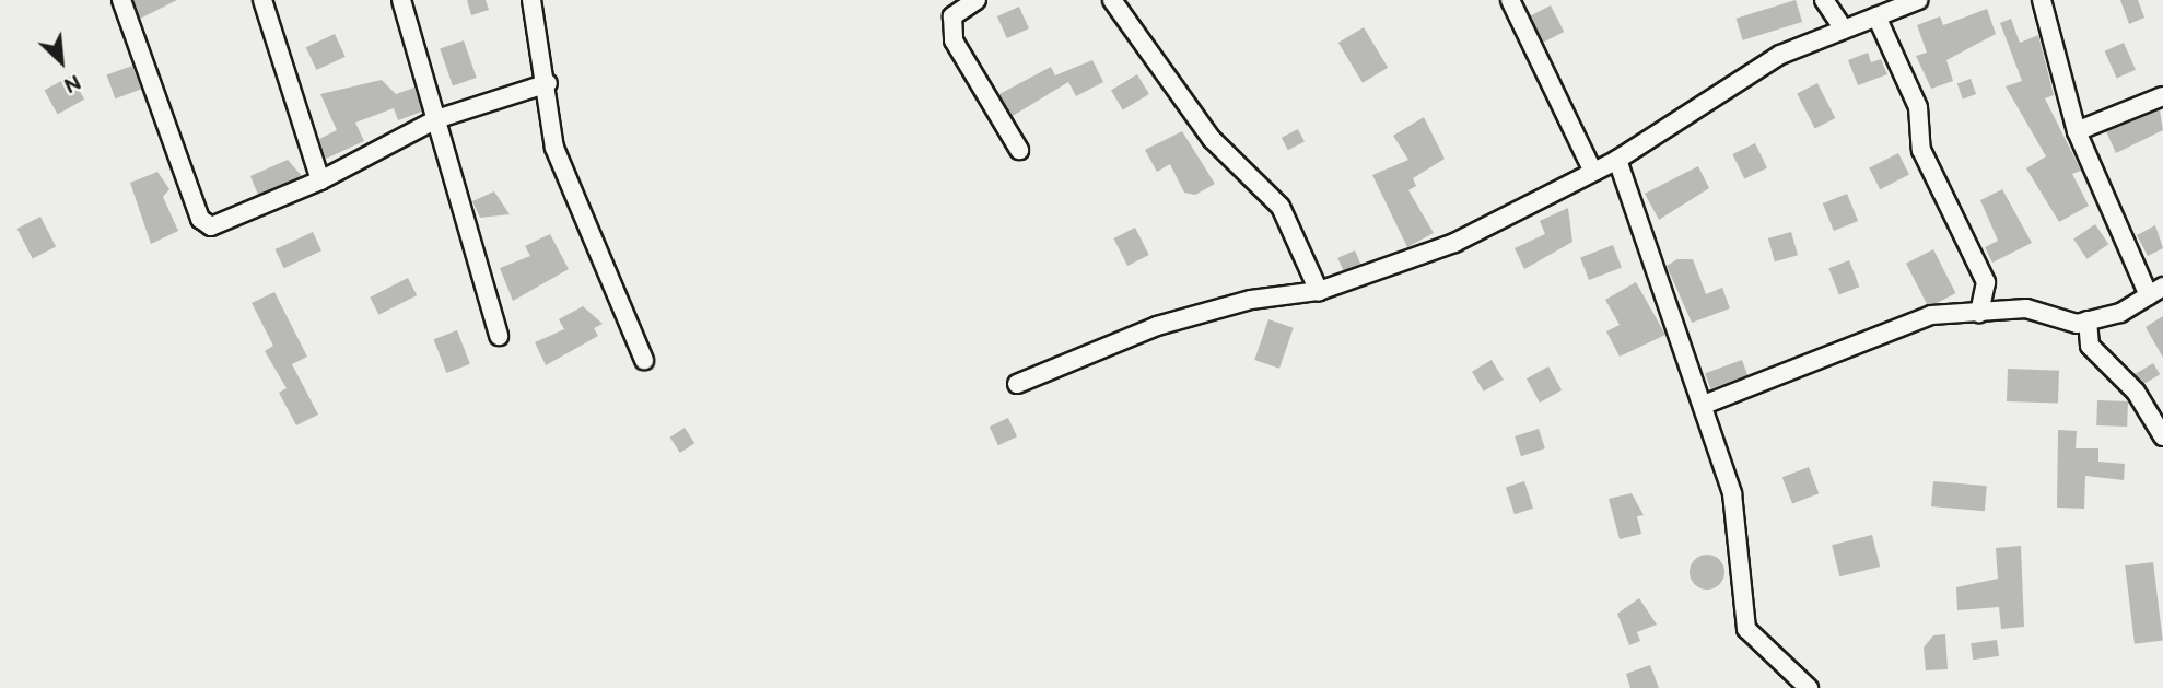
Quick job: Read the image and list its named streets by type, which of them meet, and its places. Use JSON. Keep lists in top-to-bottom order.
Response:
{
  "north": "bottom right"
}
